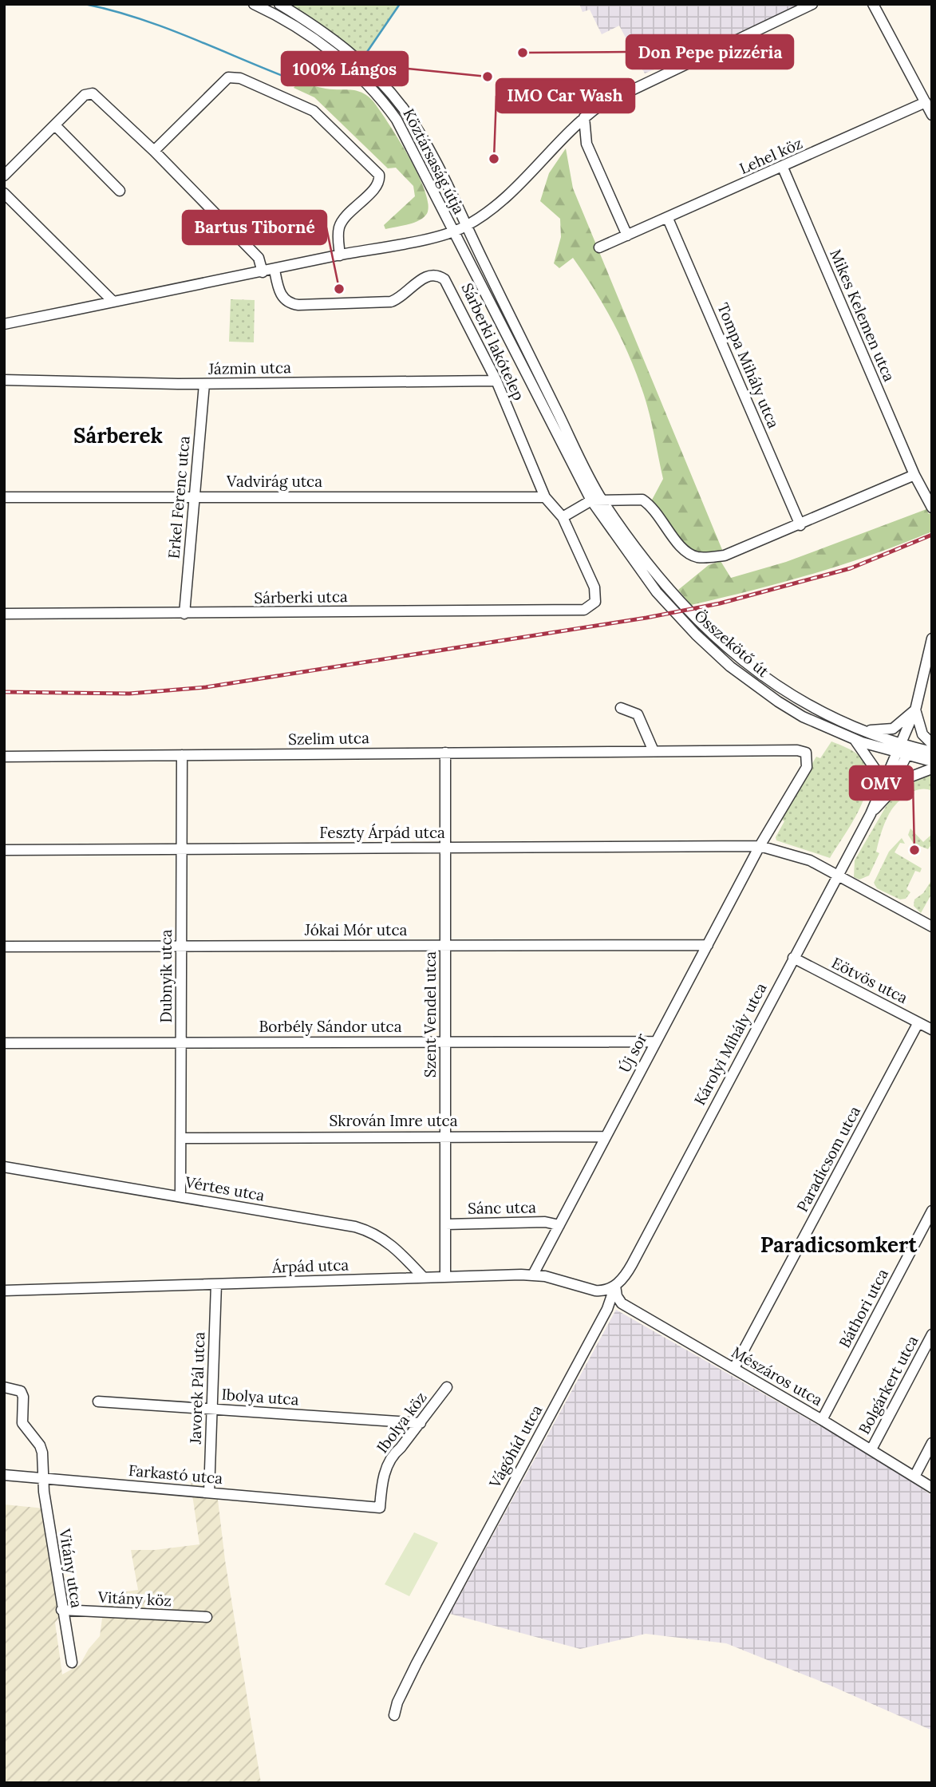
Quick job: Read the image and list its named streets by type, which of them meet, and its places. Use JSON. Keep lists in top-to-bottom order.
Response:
{
  "streets": {
    "street": [
      "Lehel köz",
      "Köztársaság útja",
      "Mikes Kelemen utca",
      "Sárberki lakótelep",
      "Tompa Mihály utca",
      "Jázmin utca",
      "Vadvirág utca",
      "Erkel Ferenc utca",
      "Sárberki utca",
      "Összekötő út",
      "Szelim utca",
      "Feszty Árpád utca",
      "Jókai Mór utca",
      "Dubnyik utca",
      "Eötvös utca",
      "Szent Vendel utca",
      "Borbély Sándor utca",
      "Károlyi Mihály utca",
      "Új sor",
      "Skrován Imre utca",
      "Paradicsom utca",
      "Vértes utca",
      "Sánc utca",
      "Árpád utca",
      "Báthori utca",
      "Mészáros utca",
      "Bolgárkert utca",
      "Javorek Pál utca",
      "Ibolya utca",
      "Ibolya köz",
      "Vágóhíd utca",
      "Farkastó utca",
      "Vitány utca",
      "Vitány köz"
    ]
  },
  "crossings": [
    ["Lehel köz", "Mikes Kelemen utca"],
    ["Lehel köz", "Tompa Mihály utca"],
    ["Köztársaság útja", "Összekötő út"],
    ["Sárberki lakótelep", "Jázmin utca"],
    ["Sárberki lakótelep", "Vadvirág utca"],
    ["Sárberki lakótelep", "Sárberki utca"],
    ["Jázmin utca", "Erkel Ferenc utca"],
    ["Vadvirág utca", "Erkel Ferenc utca"],
    ["Erkel Ferenc utca", "Sárberki utca"],
    ["Összekötő út", "Károlyi Mihály utca"],
    ["Szelim utca", "Dubnyik utca"],
    ["Szelim utca", "Szent Vendel utca"],
    ["Szelim utca", "Új sor"],
    ["Feszty Árpád utca", "Dubnyik utca"],
    ["Feszty Árpád utca", "Szent Vendel utca"],
    ["Feszty Árpád utca", "Károlyi Mihály utca"],
    ["Feszty Árpád utca", "Új sor"],
    ["Jókai Mór utca", "Dubnyik utca"],
    ["Jókai Mór utca", "Szent Vendel utca"],
    ["Jókai Mór utca", "Új sor"],
    ["Dubnyik utca", "Borbély Sándor utca"],
    ["Dubnyik utca", "Skrován Imre utca"],
    ["Dubnyik utca", "Vértes utca"],
    ["Eötvös utca", "Károlyi Mihály utca"],
    ["Eötvös utca", "Paradicsom utca"],
    ["Szent Vendel utca", "Borbély Sándor utca"],
    ["Szent Vendel utca", "Skrován Imre utca"],
    ["Szent Vendel utca", "Sánc utca"],
    ["Szent Vendel utca", "Árpád utca"],
    ["Borbély Sándor utca", "Új sor"],
    ["Károlyi Mihály utca", "Árpád utca"],
    ["Károlyi Mihály utca", "Mészáros utca"],
    ["Károlyi Mihály utca", "Vágóhíd utca"],
    ["Új sor", "Skrován Imre utca"],
    ["Új sor", "Sánc utca"],
    ["Új sor", "Árpád utca"],
    ["Paradicsom utca", "Mészáros utca"],
    ["Vértes utca", "Árpád utca"],
    ["Árpád utca", "Mészáros utca"],
    ["Árpád utca", "Javorek Pál utca"],
    ["Árpád utca", "Vágóhíd utca"],
    ["Báthori utca", "Mészáros utca"],
    ["Mészáros utca", "Bolgárkert utca"],
    ["Mészáros utca", "Vágóhíd utca"],
    ["Javorek Pál utca", "Ibolya utca"],
    ["Javorek Pál utca", "Farkastó utca"],
    ["Ibolya utca", "Ibolya köz"],
    ["Ibolya köz", "Farkastó utca"],
    ["Farkastó utca", "Vitány utca"],
    ["Vitány utca", "Vitány köz"]
  ],
  "districts": ["Sárberek", "Paradicsomkert"],
  "places": [
    "Don Pepe pizzéria",
    "100% Lángos",
    "IMO Car Wash",
    "Bartus Tiborné",
    "OMV"
  ]
}
